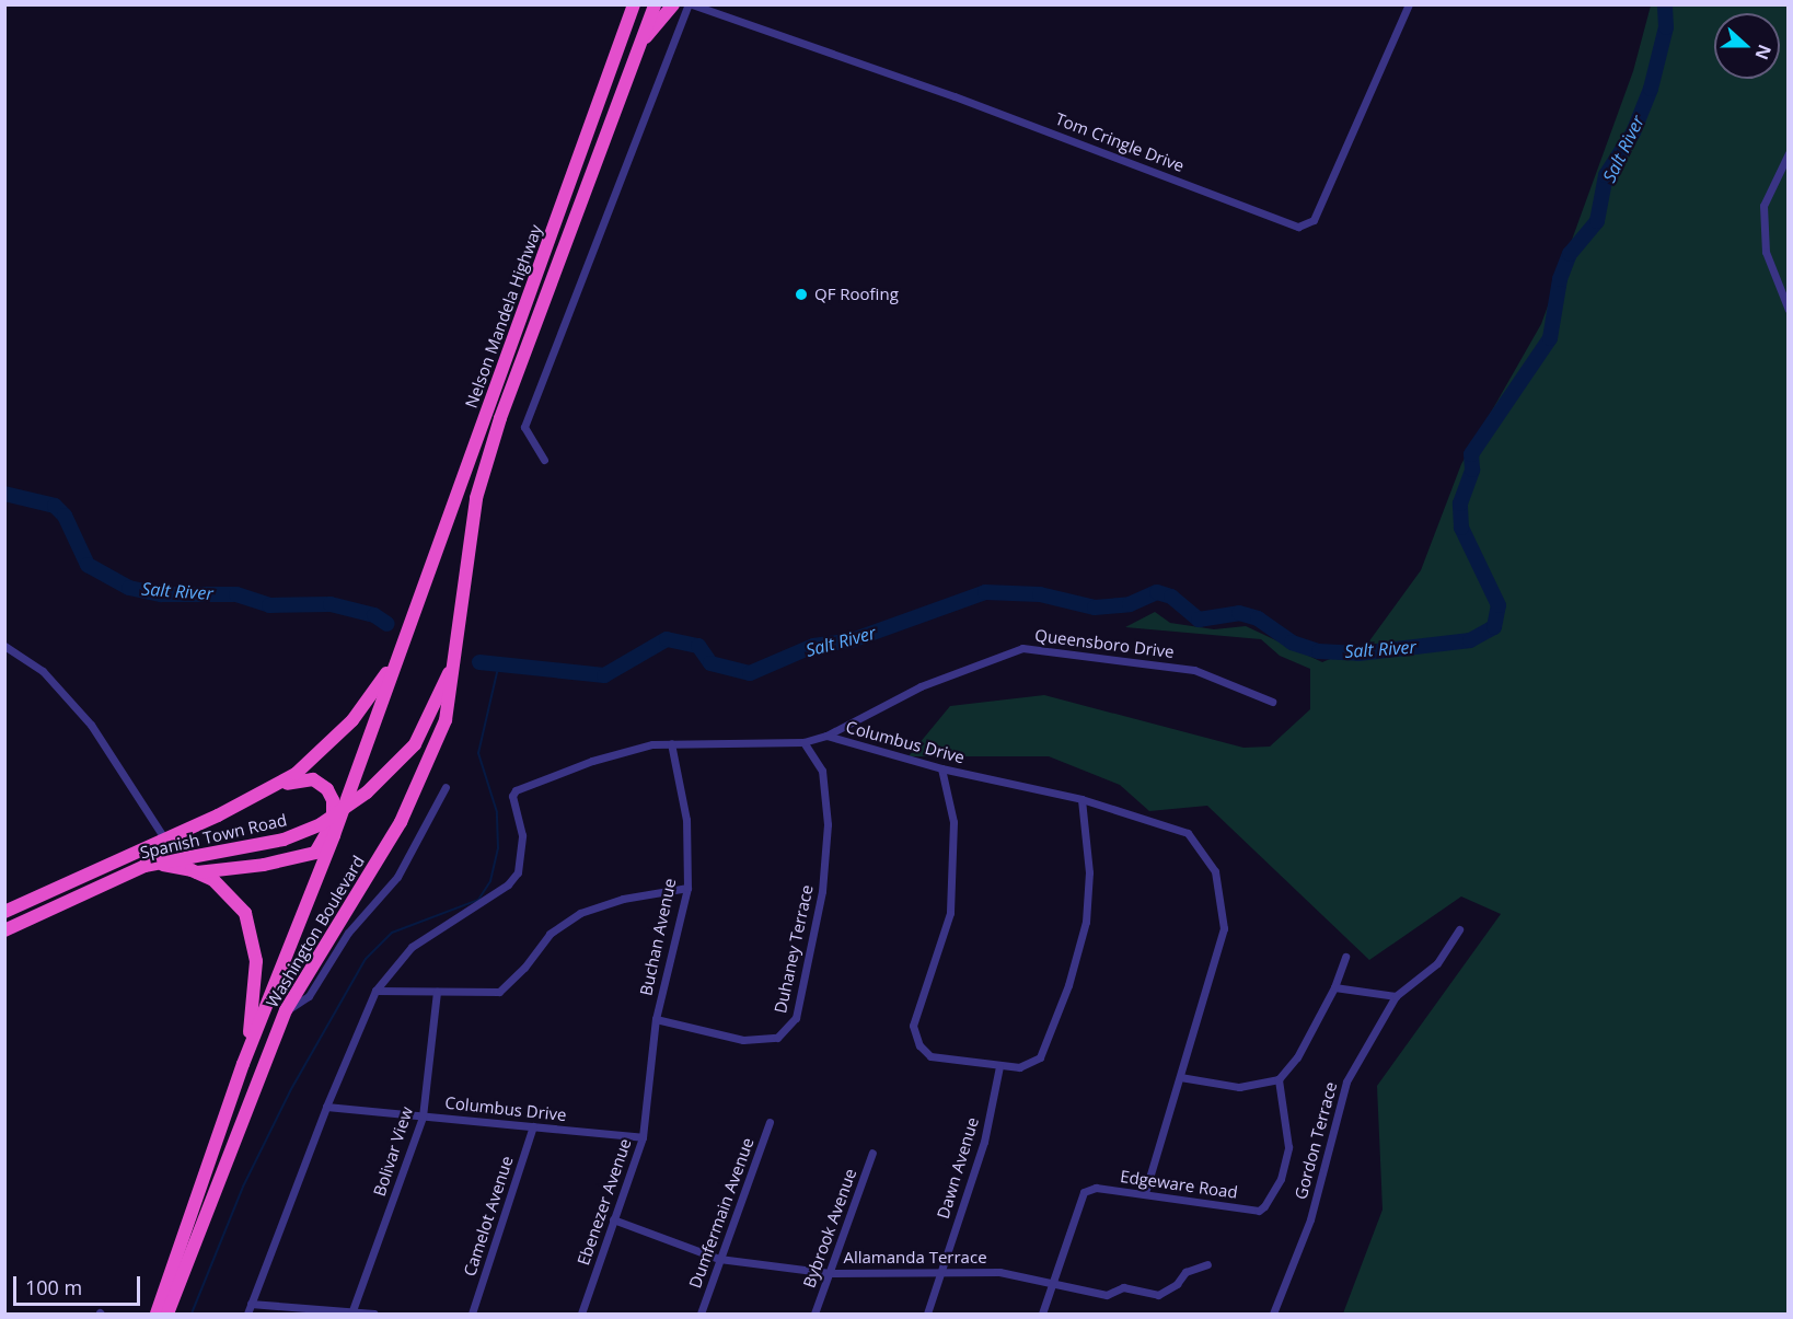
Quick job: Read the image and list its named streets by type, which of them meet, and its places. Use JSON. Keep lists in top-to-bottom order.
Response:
{
  "streets": {
    "highway": ["Nelson Mandela Highway", "Spanish Town Road", "Washington Boulevard"],
    "street": [
      "Tom Cringle Drive",
      "Queensboro Drive",
      "Columbus Drive",
      "Buchan Avenue",
      "Duhaney Terrace",
      "Gordon Terrace",
      "Bolivar View",
      "Dawn Avenue",
      "Edgeware Road",
      "Ebenezer Avenue",
      "Dumfermain Avenue",
      "Camelot Avenue",
      "Bybrook Avenue",
      "Allamanda Terrace"
    ]
  },
  "crossings": [
    ["Nelson Mandela Highway", "Spanish Town Road"],
    ["Nelson Mandela Highway", "Washington Boulevard"],
    ["Queensboro Drive", "Columbus Drive"],
    ["Columbus Drive", "Buchan Avenue"],
    ["Columbus Drive", "Duhaney Terrace"],
    ["Columbus Drive", "Bolivar View"],
    ["Columbus Drive", "Edgeware Road"],
    ["Columbus Drive", "Ebenezer Avenue"],
    ["Columbus Drive", "Camelot Avenue"],
    ["Spanish Town Road", "Washington Boulevard"],
    ["Buchan Avenue", "Duhaney Terrace"],
    ["Buchan Avenue", "Ebenezer Avenue"],
    ["Duhaney Terrace", "Ebenezer Avenue"],
    ["Dawn Avenue", "Allamanda Terrace"],
    ["Edgeware Road", "Allamanda Terrace"],
    ["Ebenezer Avenue", "Allamanda Terrace"],
    ["Dumfermain Avenue", "Allamanda Terrace"],
    ["Bybrook Avenue", "Allamanda Terrace"]
  ],
  "water": ["Salt River"],
  "places": ["QF Roofing"],
  "scale_bar": "100 m",
  "north": "right"
}
